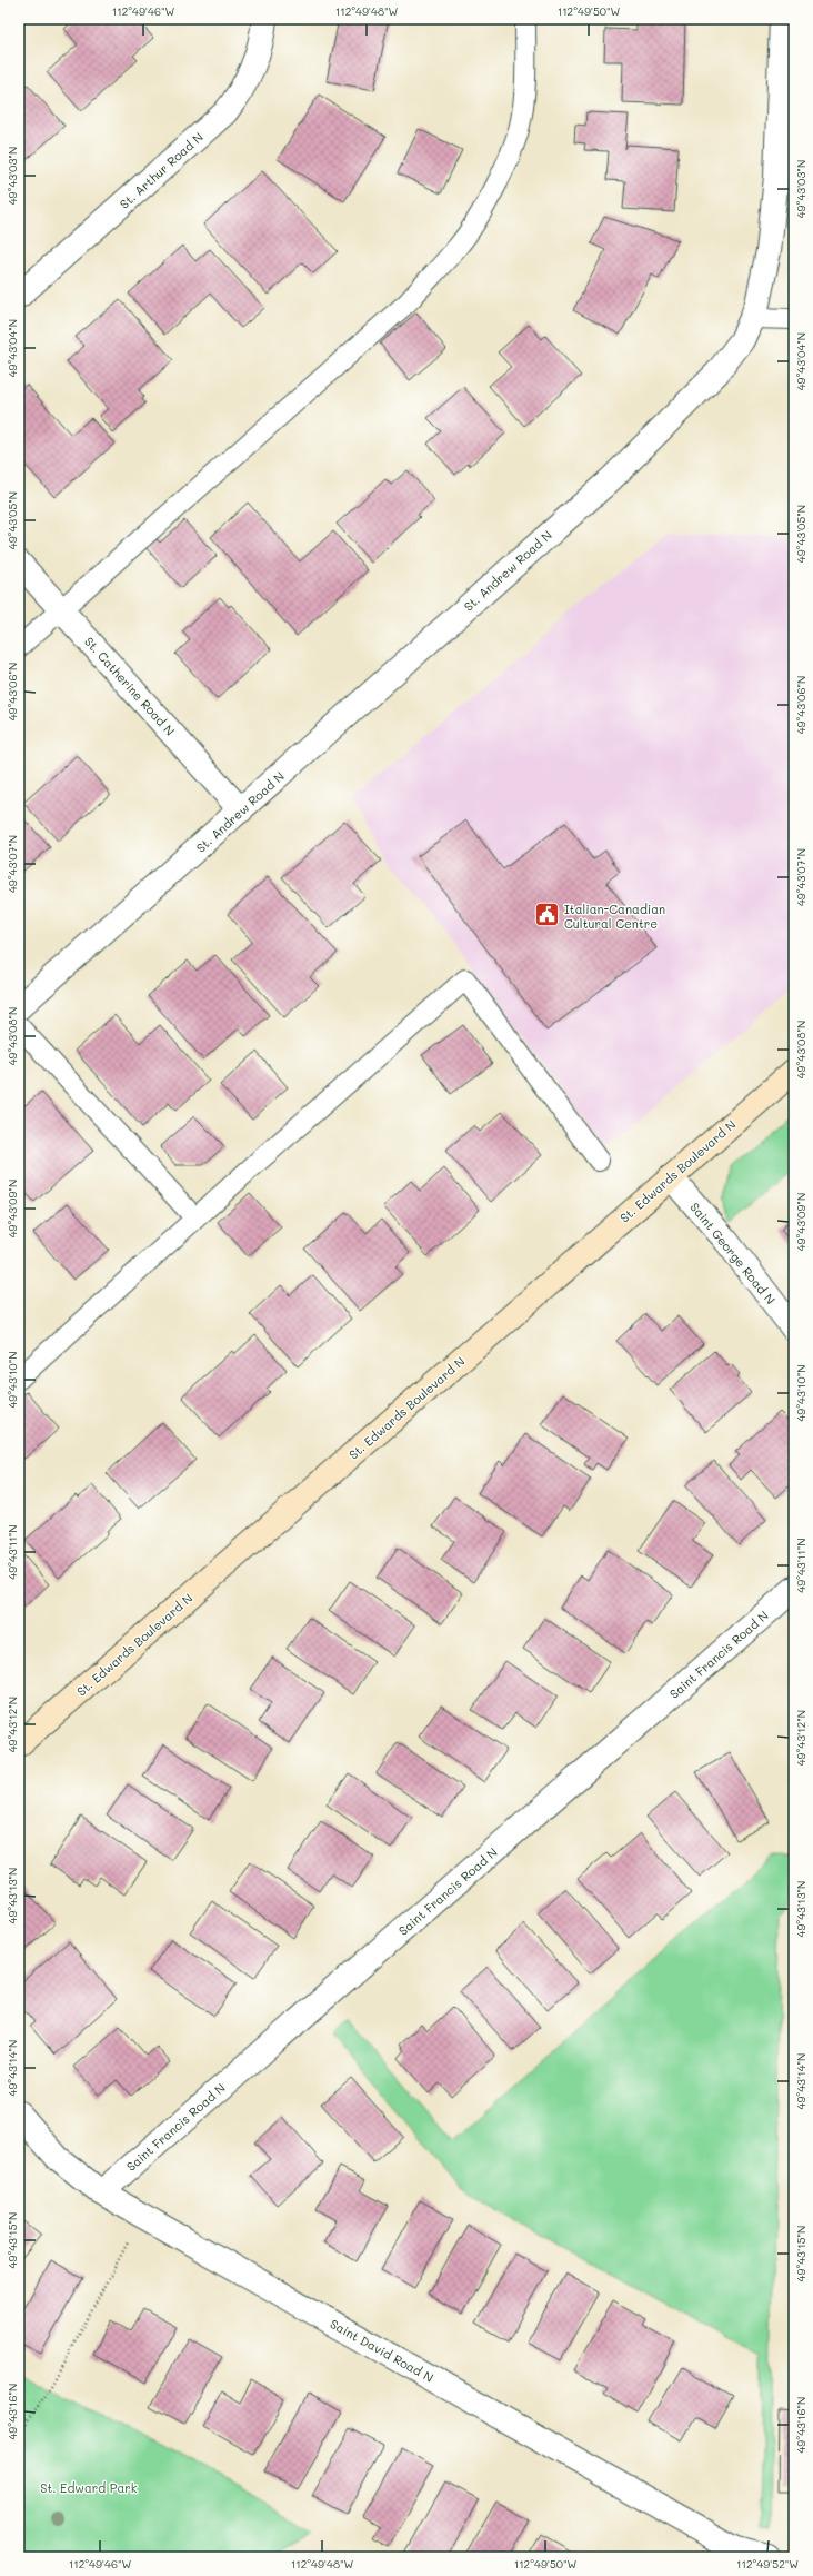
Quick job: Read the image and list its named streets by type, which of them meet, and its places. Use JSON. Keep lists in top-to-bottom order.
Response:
{
  "streets": {
    "street": [
      "St. Arthur Road N",
      "St. Andrew Road N",
      "St. Catherine Road N",
      "St. Edwards Boulevard N",
      "Saint George Road N",
      "Saint Francis Road N",
      "Saint David Road N"
    ]
  },
  "crossings": [
    ["St. Andrew Road N", "St. Catherine Road N"],
    ["St. Edwards Boulevard N", "Saint George Road N"],
    ["Saint Francis Road N", "Saint David Road N"]
  ],
  "parks": ["St. Edward Park"],
  "places": {
    "public building": ["Italian-Canadian Cultural Centre"]
  },
  "coordinates": [
    "112°49'46\"W",
    "112°49'48\"W",
    "112°49'50\"W",
    "49°43'03\"N",
    "49°43'04\"N",
    "49°43'05\"N",
    "49°43'06\"N",
    "49°43'07\"N",
    "49°43'08\"N",
    "49°43'09\"N",
    "49°43'10\"N",
    "49°43'11\"N",
    "49°43'12\"N",
    "49°43'13\"N",
    "49°43'14\"N",
    "49°43'15\"N",
    "49°43'16\"N",
    "112°49'52\"W"
  ]
}
